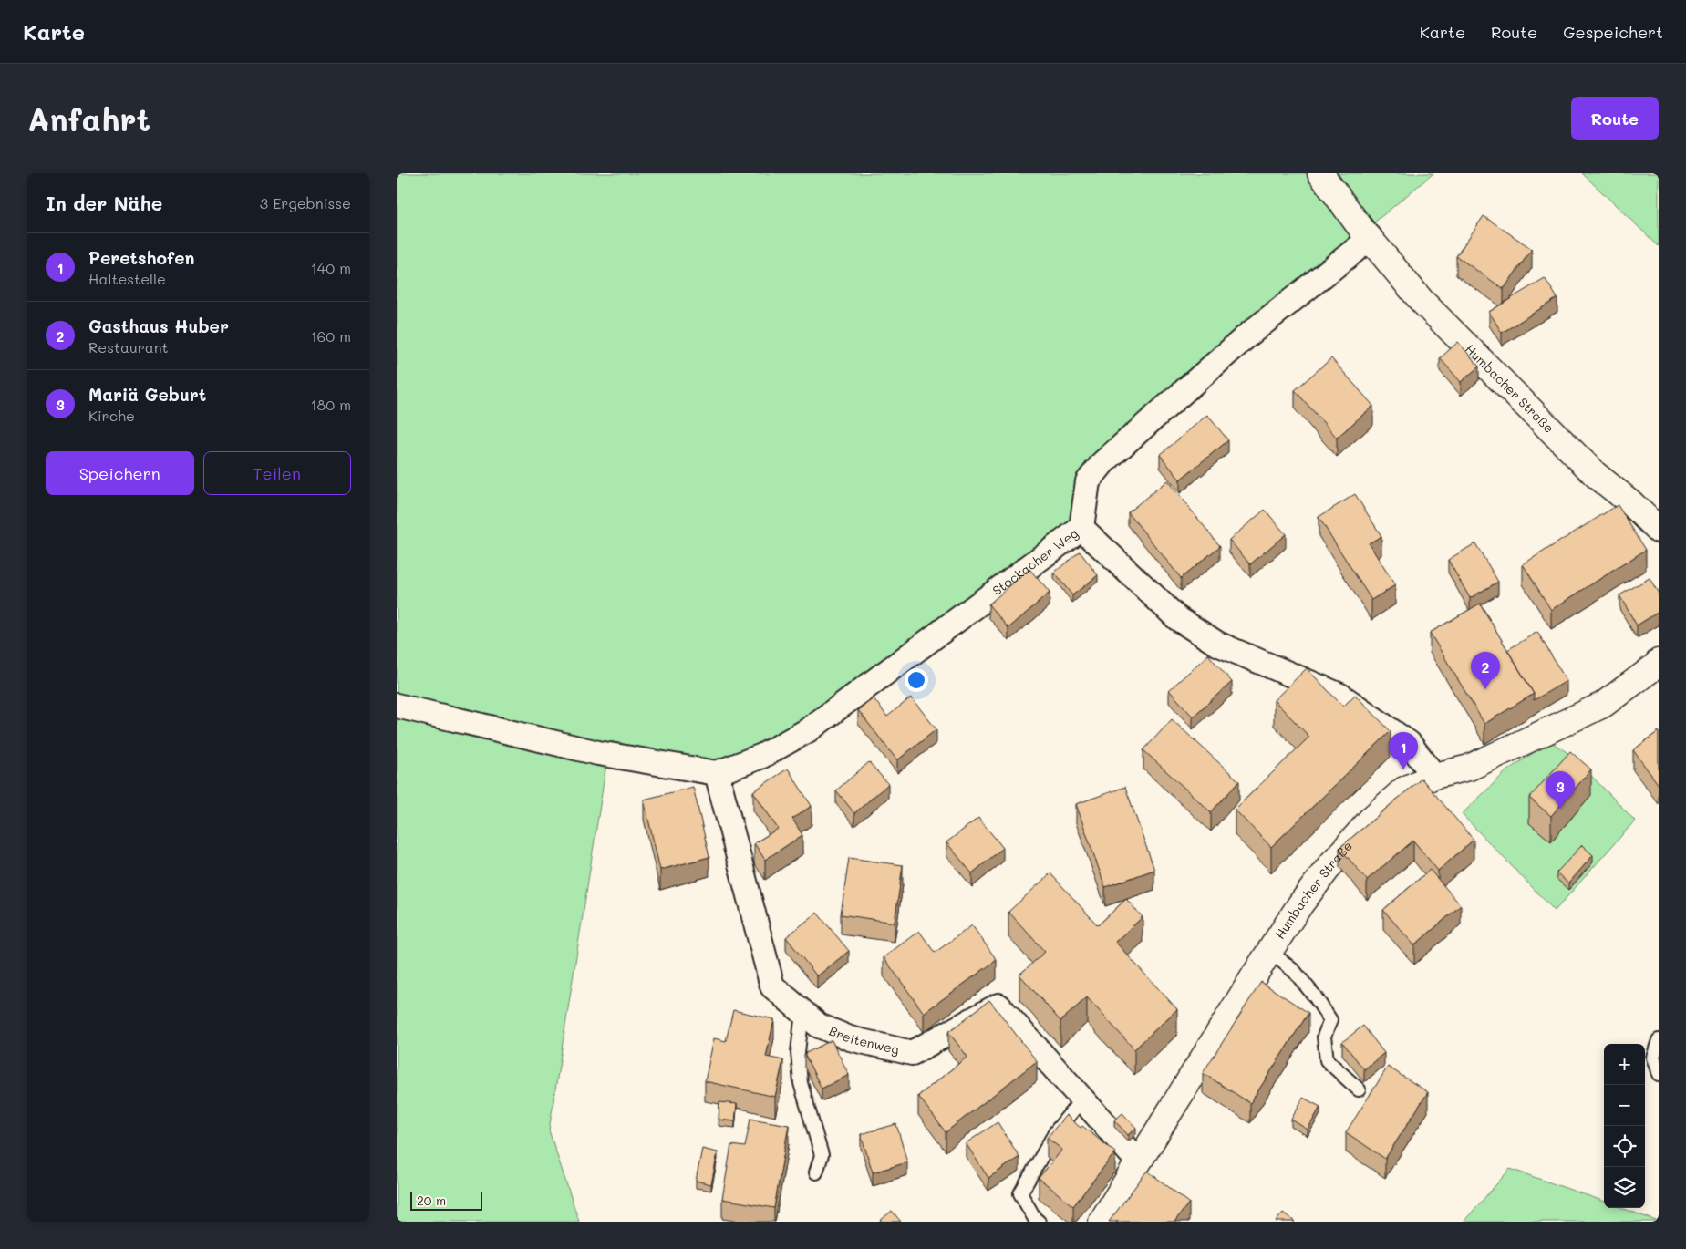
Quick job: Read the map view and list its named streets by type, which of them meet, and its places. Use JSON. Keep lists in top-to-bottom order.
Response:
{
  "streets": {
    "street": ["Humbacher Straße", "Stockacher Weg", "Breitenweg"]
  },
  "crossings": [
    ["Humbacher Straße", "Stockacher Weg"],
    ["Humbacher Straße", "Breitenweg"],
    ["Stockacher Weg", "Breitenweg"]
  ],
  "scale_bar": "20 m",
  "page": {
    "header": "Karte",
    "nav": ["Karte", "Route", "Gespeichert"],
    "buttons": [
      "Route",
      ["Speichern", "Teilen"]
    ],
    "title": "Anfahrt",
    "heading": ["In der Nähe", "3 Ergebnisse"],
    "list": [
      {
        "mark": "1",
        "name": "Peretshofen",
        "note": "Haltestelle",
        "value": "140 m"
      },
      {
        "mark": "2",
        "name": "Gasthaus Huber",
        "note": "Restaurant",
        "value": "160 m"
      },
      {
        "mark": "3",
        "name": "Mariä Geburt",
        "note": "Kirche",
        "value": "180 m"
      }
    ],
    "pins": ["2", "1", "3"],
    "map_buttons": ["+", "−"],
    "scale": "20 m"
  }
}
